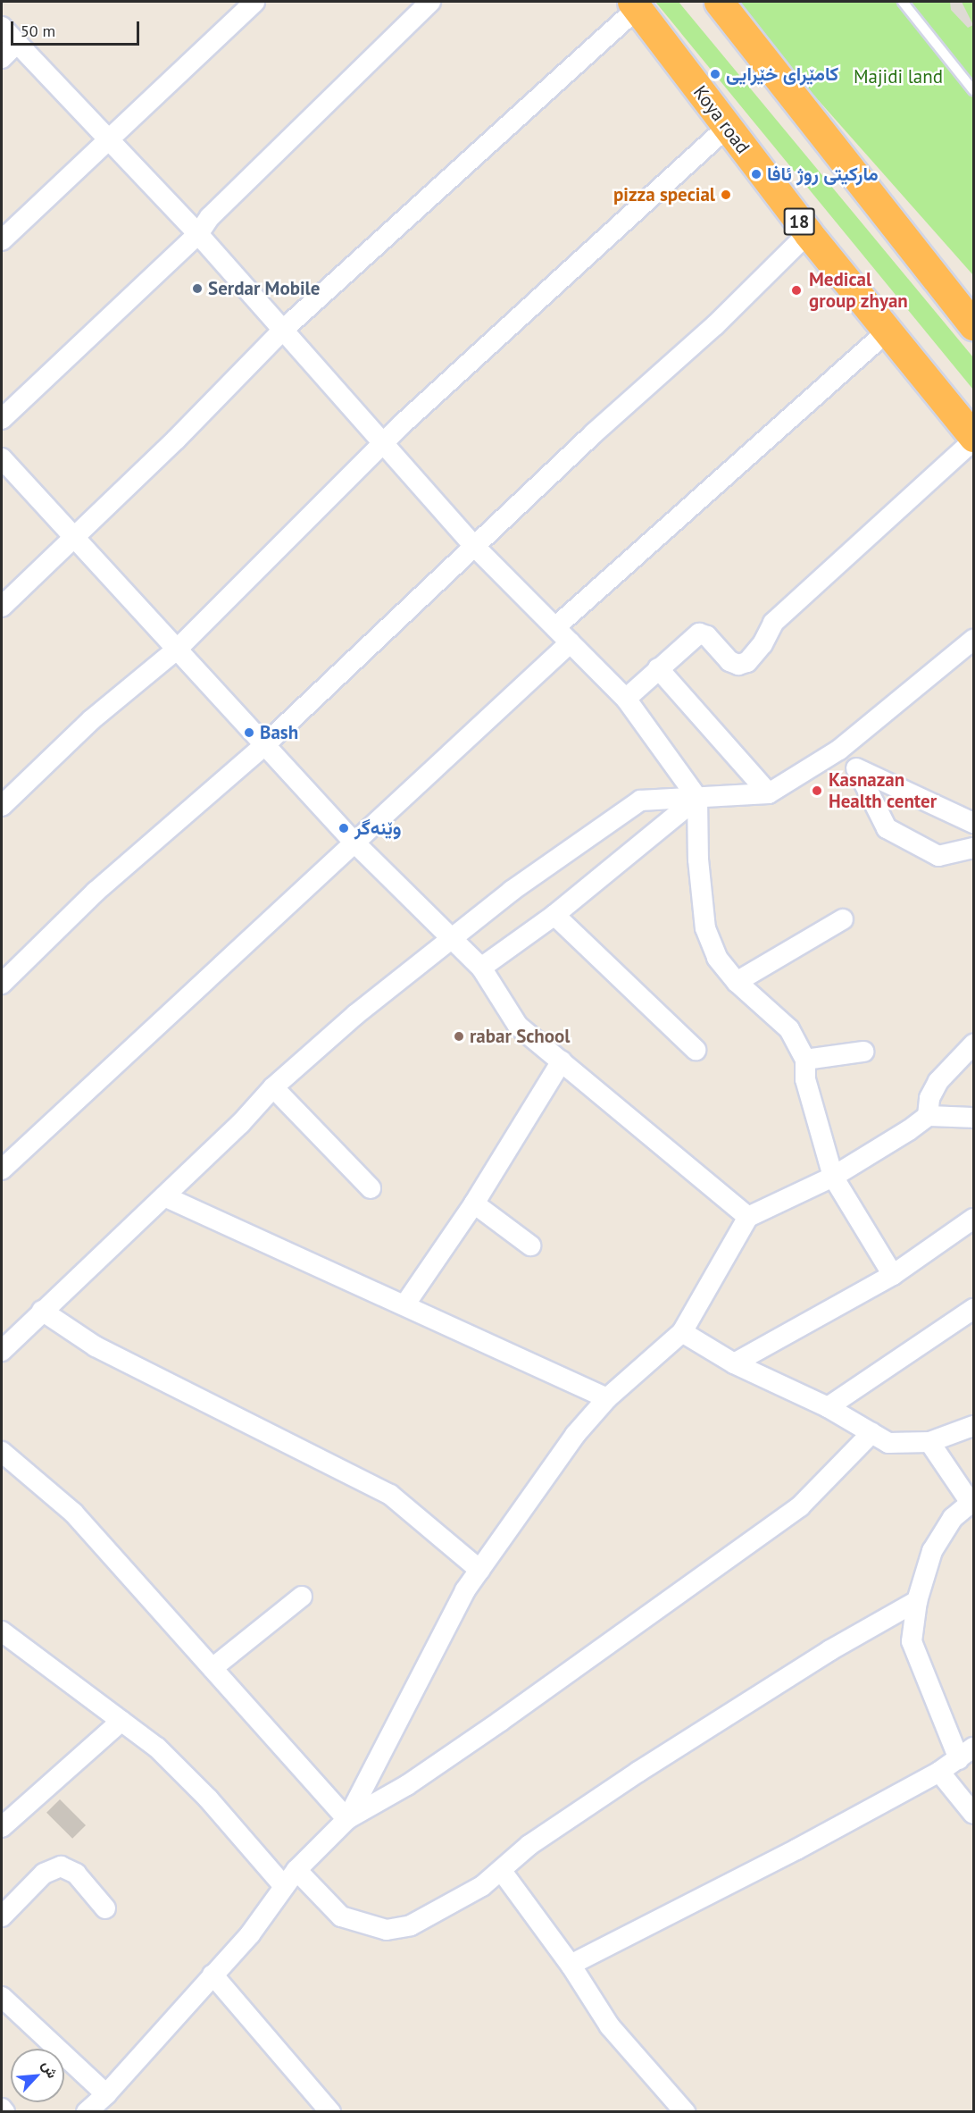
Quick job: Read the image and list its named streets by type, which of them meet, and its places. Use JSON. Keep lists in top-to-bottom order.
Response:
{
  "streets": {
    "highway": ["Koya road", "18"]
  },
  "parks": ["Majidi land"],
  "places": [
    "كامێرای خێرایی",
    "ماركيتى روژ ئافا",
    "pizza special",
    "Serdar Mobile",
    "Medical group zhyan",
    "Bash",
    "Kasnazan Health center",
    "وێنەگر",
    "rabar School"
  ],
  "scale_bar": "50 m",
  "north": "top right"
}
